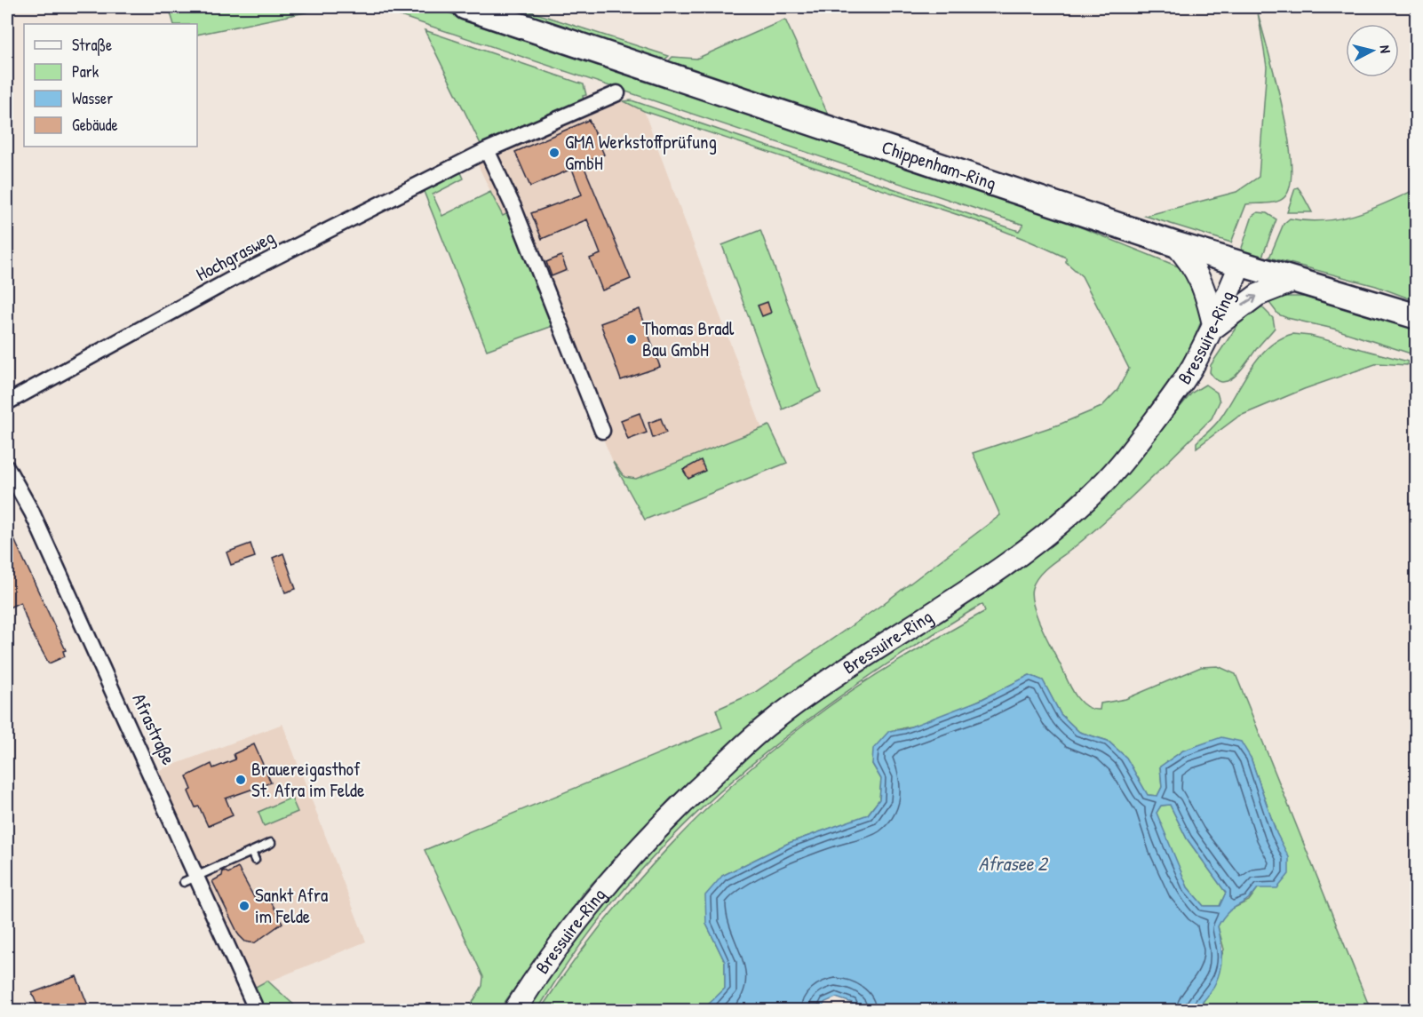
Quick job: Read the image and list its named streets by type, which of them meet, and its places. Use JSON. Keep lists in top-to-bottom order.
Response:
{
  "streets": {
    "main road": ["Chippenham-Ring", "Bressuire-Ring"],
    "street": ["Hochgrasweg", "Afrastraße"]
  },
  "crossings": [
    ["Chippenham-Ring", "Bressuire-Ring"]
  ],
  "water": ["Afrasee 2"],
  "places": [
    "GMA Werkstoffprüfung GmbH",
    "Thomas Bradl Bau GmbH",
    "Brauereigasthof St. Afra im Felde",
    "Sankt Afra im Felde"
  ],
  "legend": [
    "Straße",
    "Park",
    "Wasser",
    "Gebäude"
  ],
  "north": "right"
}
